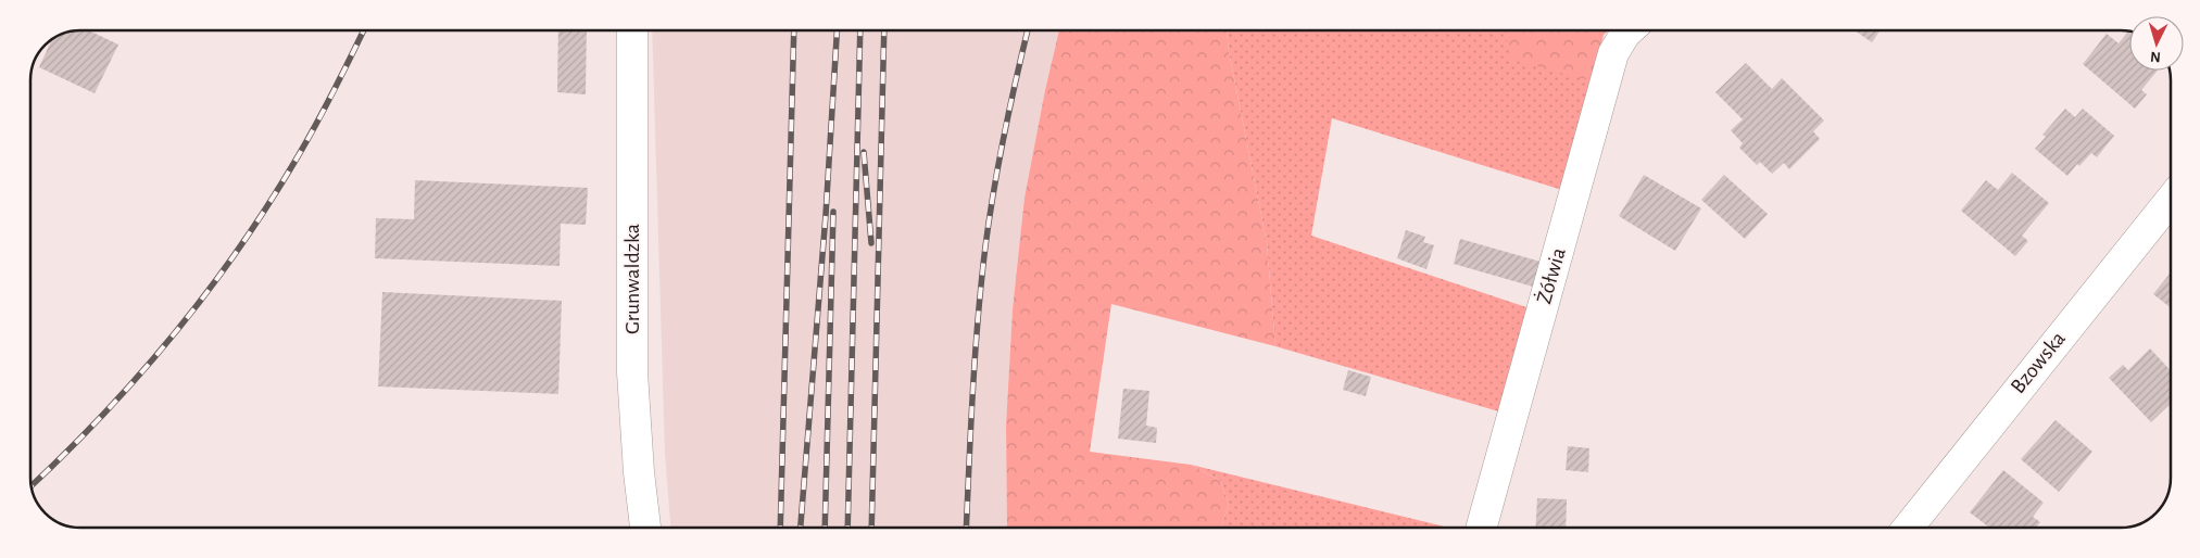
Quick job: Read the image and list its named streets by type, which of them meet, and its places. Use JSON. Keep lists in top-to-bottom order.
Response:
{
  "streets": {
    "street": ["Żółwia", "Grunwaldzka", "Bzowska"]
  },
  "north": "bottom"
}
